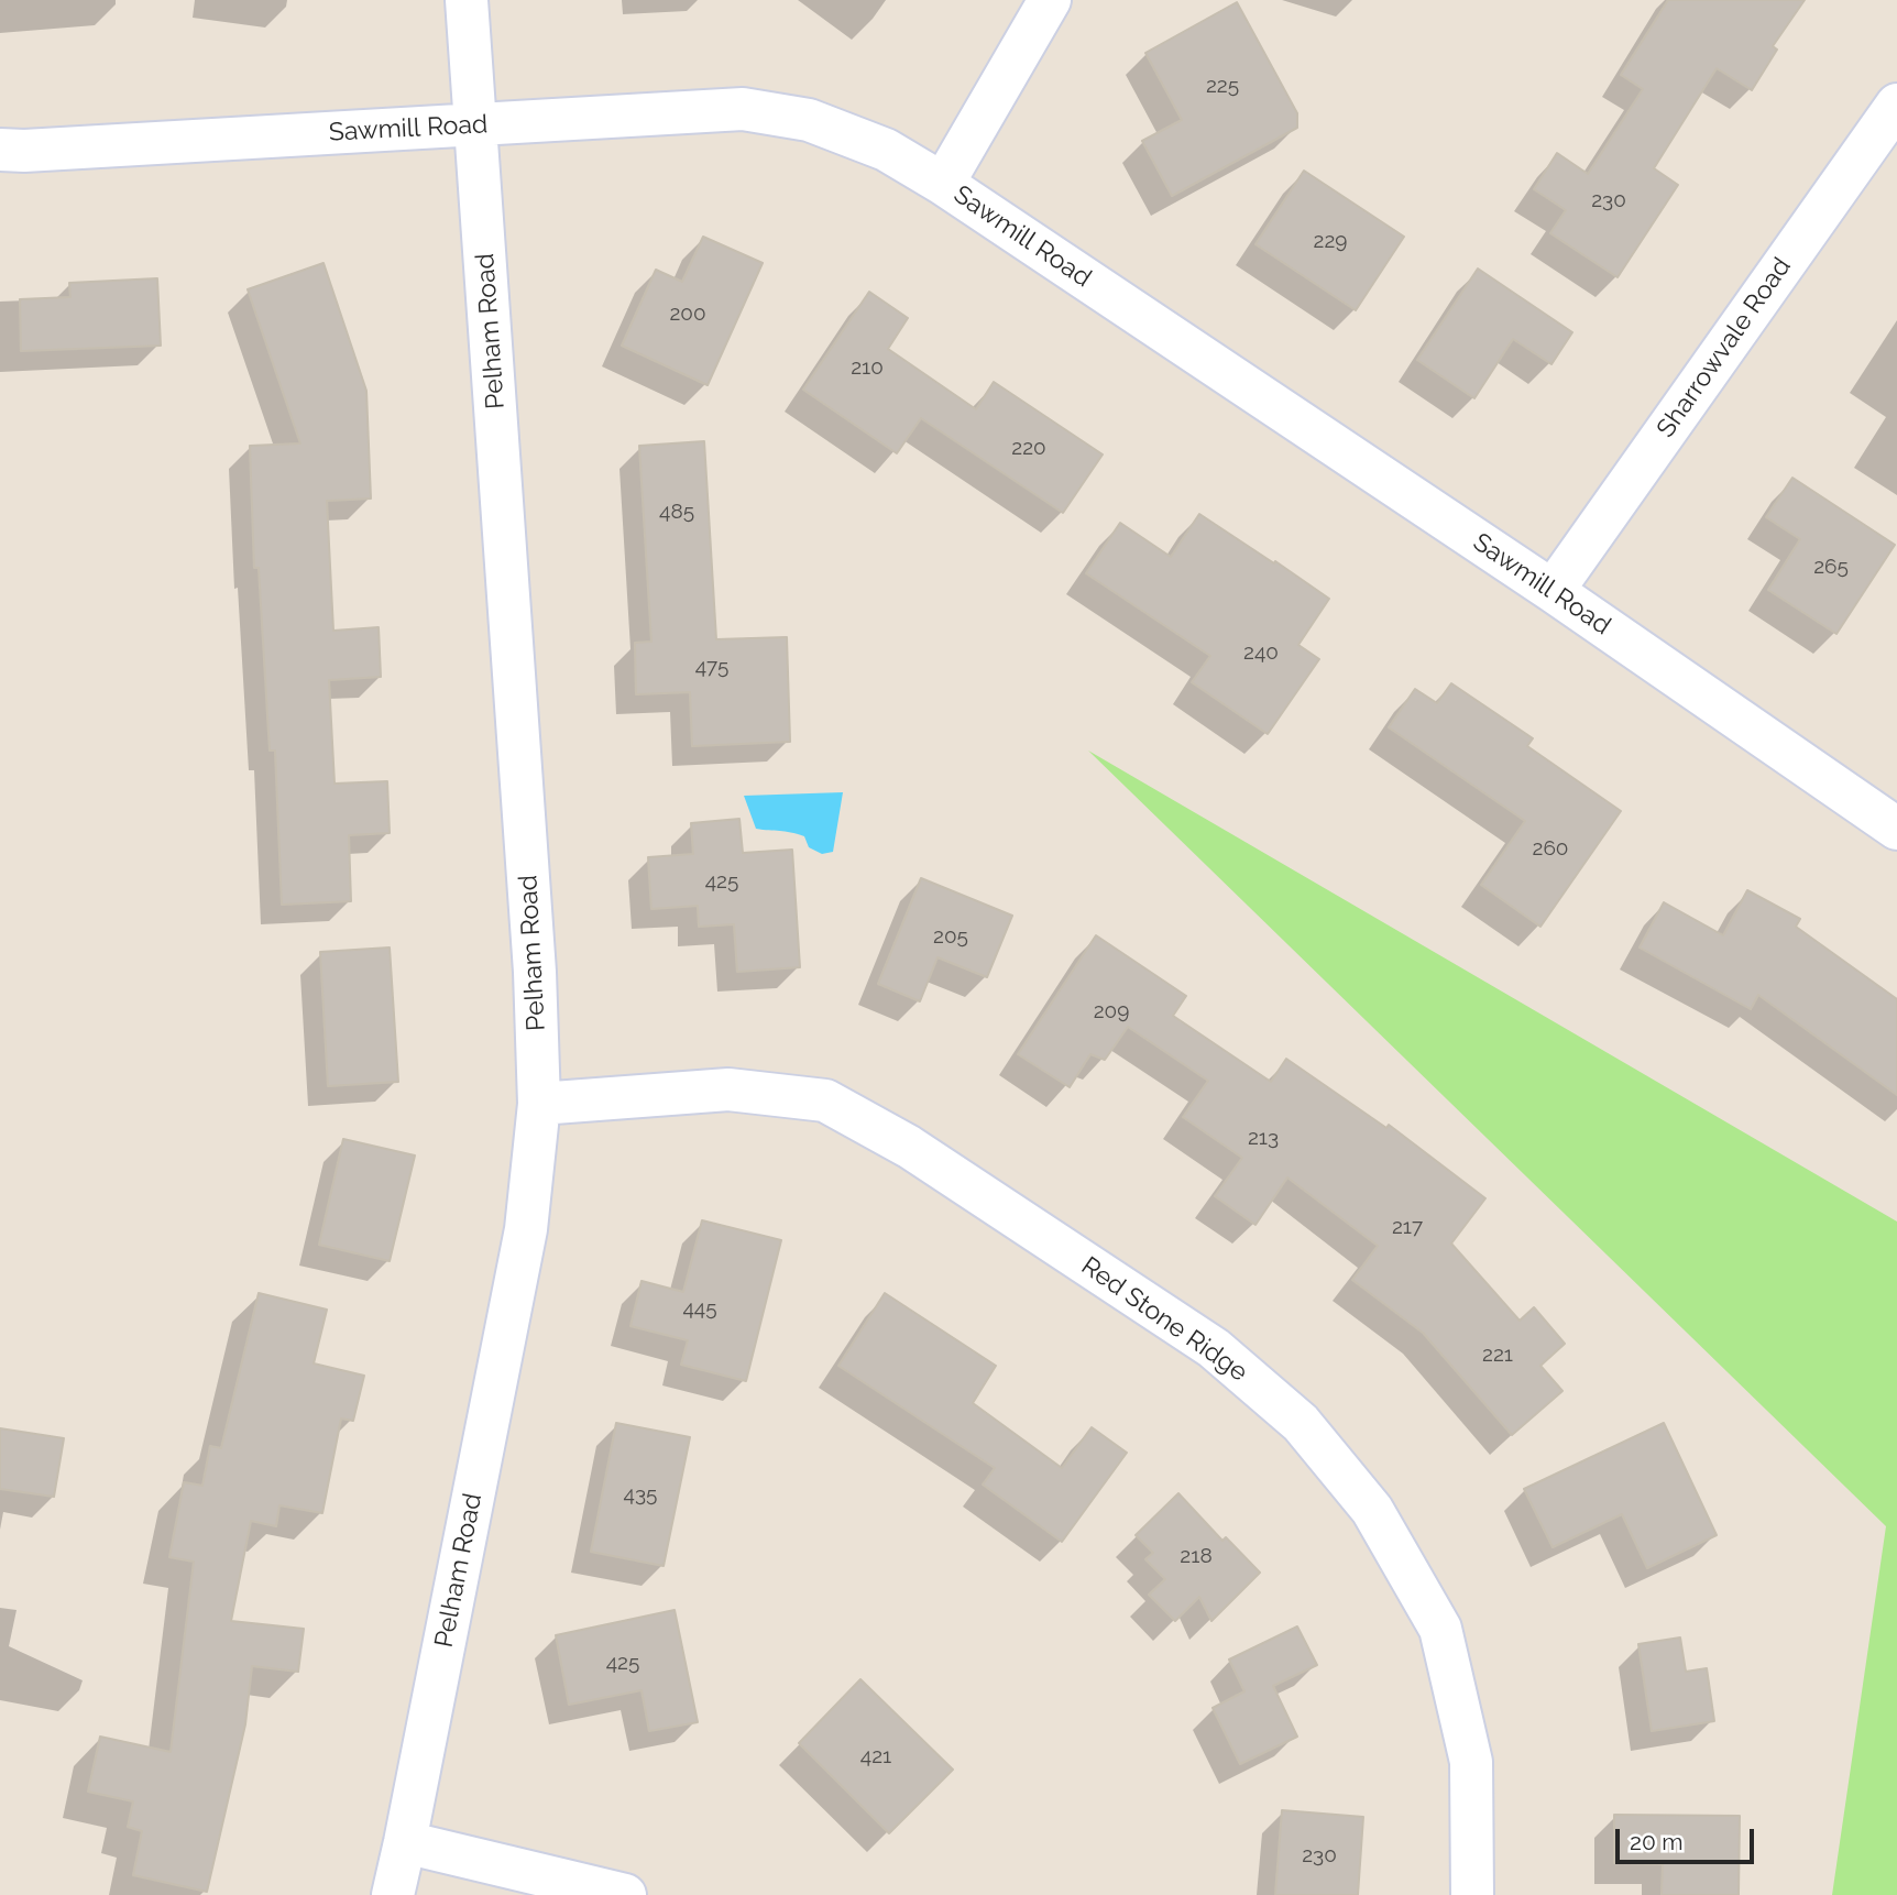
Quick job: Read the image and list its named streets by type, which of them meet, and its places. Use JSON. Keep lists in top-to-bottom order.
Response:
{
  "streets": {
    "street": [
      "Sawmill Road",
      "Pelham Road",
      "Sharrowvale Road",
      "Red Stone Ridge"
    ]
  },
  "crossings": [
    ["Sawmill Road", "Pelham Road"],
    ["Sawmill Road", "Sharrowvale Road"],
    ["Pelham Road", "Red Stone Ridge"]
  ],
  "house_numbers": [
    "225",
    "230",
    "229",
    "200",
    "210",
    "220",
    "485",
    "265",
    "240",
    "475",
    "260",
    "425",
    "205",
    "209",
    "213",
    "217",
    "445",
    "221",
    "435",
    "218",
    "425",
    "421",
    "230"
  ],
  "scale_bar": "20 m"
}
